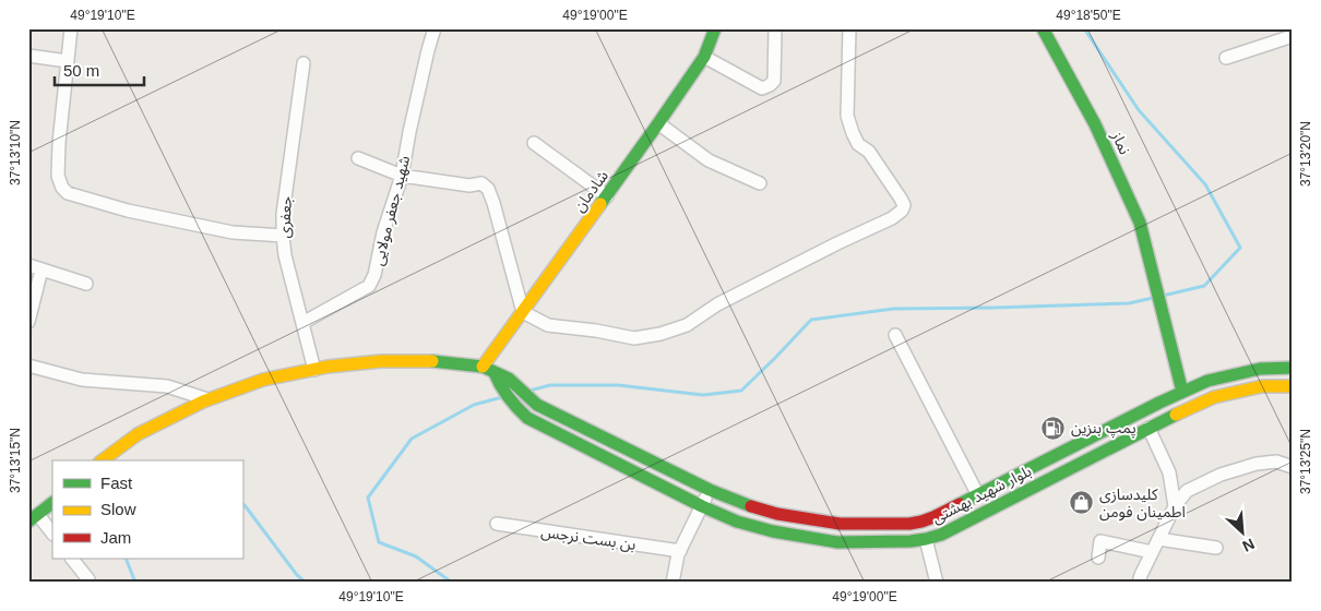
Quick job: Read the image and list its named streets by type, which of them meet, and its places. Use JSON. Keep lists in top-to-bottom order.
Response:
{
  "streets": {
    "main road": ["نماز", "شادمان", "بلوار شهید بهشتی"],
    "street": ["شهید جعفر مولایی", "جعفری", "بن بست نرجس"]
  },
  "crossings": [
    ["نماز", "بلوار شهید بهشتی"],
    ["شهید جعفر مولایی", "جعفری"]
  ],
  "places": {
    "fuel station": ["پمپ بنزین"],
    "shop": ["کلیدسازی اطمینان فومن"]
  },
  "legend": ["Fast", "Slow", "Jam"],
  "scale_bar": "50 m",
  "north": "bottom right",
  "coordinates": [
    "49°19'10\"E",
    "49°19'00\"E",
    "49°18'50\"E",
    "37°13'10\"N",
    "37°13'20\"N",
    "37°13'15\"N",
    "37°13'25\"N"
  ]
}
